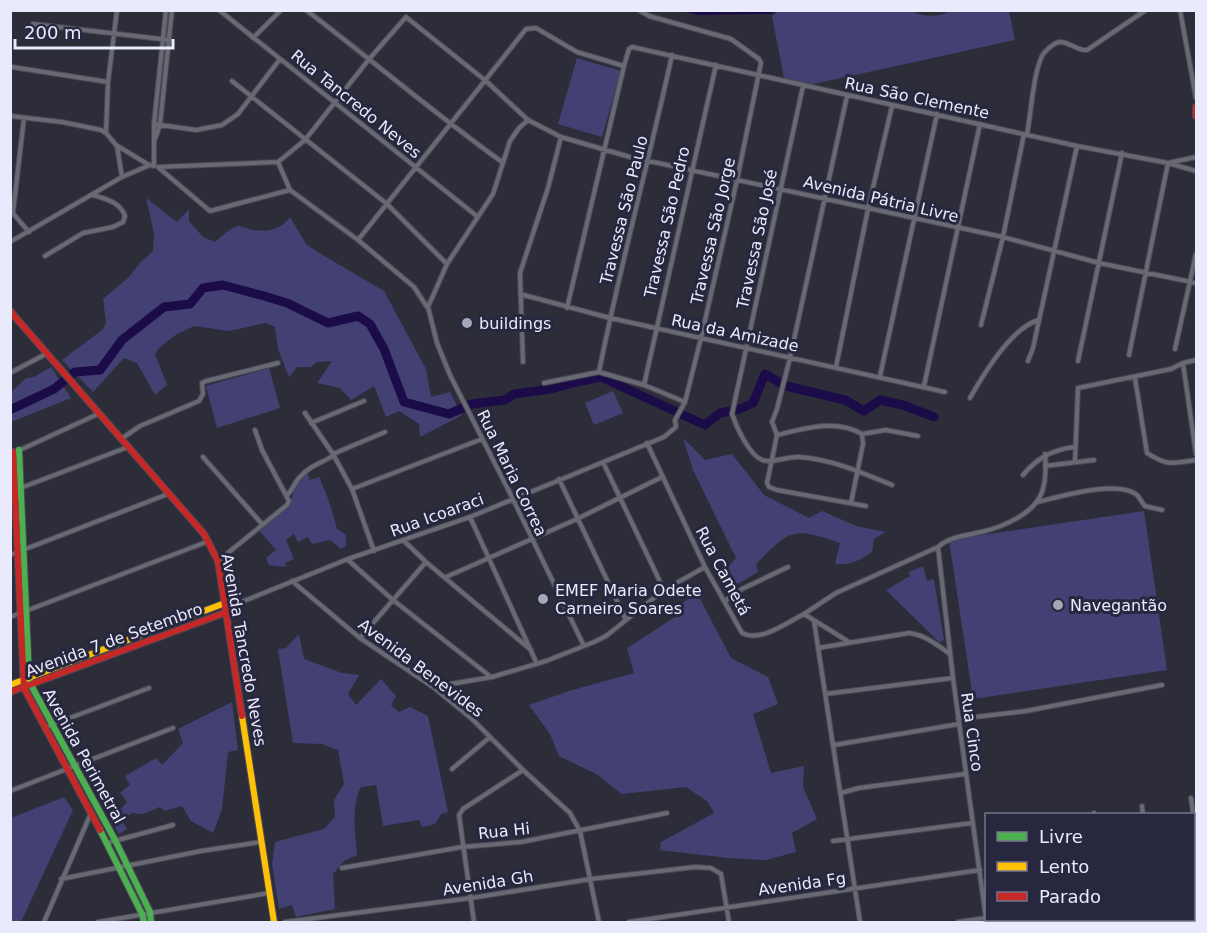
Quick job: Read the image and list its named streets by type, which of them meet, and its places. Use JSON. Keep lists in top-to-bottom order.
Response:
{
  "streets": {
    "street": [
      "Rua São Clemente",
      "Rua Tancredo Neves",
      "Avenida Pátria Livre",
      "Travessa São Paulo",
      "Travessa São Pedro",
      "Travessa São Jorge",
      "Travessa São José",
      "Rua da Amizade",
      "Rua Maria Correa",
      "Rua Icoaraci",
      "Rua Cametá",
      "Avenida 7 de Setembro",
      "Avenida Tancredo Neves",
      "Avenida Benevides",
      "Rua Cinco",
      "Avenida Perimetral",
      "Rua Hi",
      "Avenida Gh",
      "Avenida Fg"
    ]
  },
  "crossings": [
    ["Rua São Clemente", "Travessa São Paulo"],
    ["Rua São Clemente", "Travessa São Pedro"],
    ["Rua São Clemente", "Travessa São Jorge"],
    ["Rua São Clemente", "Travessa São José"],
    ["Avenida Pátria Livre", "Travessa São Paulo"],
    ["Avenida Pátria Livre", "Travessa São Pedro"],
    ["Avenida Pátria Livre", "Travessa São Jorge"],
    ["Avenida Pátria Livre", "Travessa São José"],
    ["Travessa São Paulo", "Rua da Amizade"],
    ["Travessa São Pedro", "Rua da Amizade"],
    ["Travessa São Jorge", "Rua da Amizade"],
    ["Travessa São Jorge", "Rua Icoaraci"],
    ["Travessa São Jorge", "Rua Cametá"],
    ["Travessa São José", "Rua da Amizade"],
    ["Rua Maria Correa", "Rua Icoaraci"],
    ["Rua Icoaraci", "Rua Cametá"],
    ["Rua Icoaraci", "Avenida 7 de Setembro"],
    ["Rua Icoaraci", "Avenida Tancredo Neves"],
    ["Rua Icoaraci", "Avenida Benevides"],
    ["Avenida 7 de Setembro", "Avenida Tancredo Neves"],
    ["Avenida 7 de Setembro", "Avenida Perimetral"],
    ["Avenida Benevides", "Rua Hi"],
    ["Rua Cinco", "Avenida Fg"],
    ["Avenida Gh", "Avenida Fg"]
  ],
  "places": ["buildings", "EMEF Maria Odete Carneiro Soares", "Navegantão"],
  "legend": ["Livre", "Lento", "Parado"],
  "scale_bar": "200 m"
}
